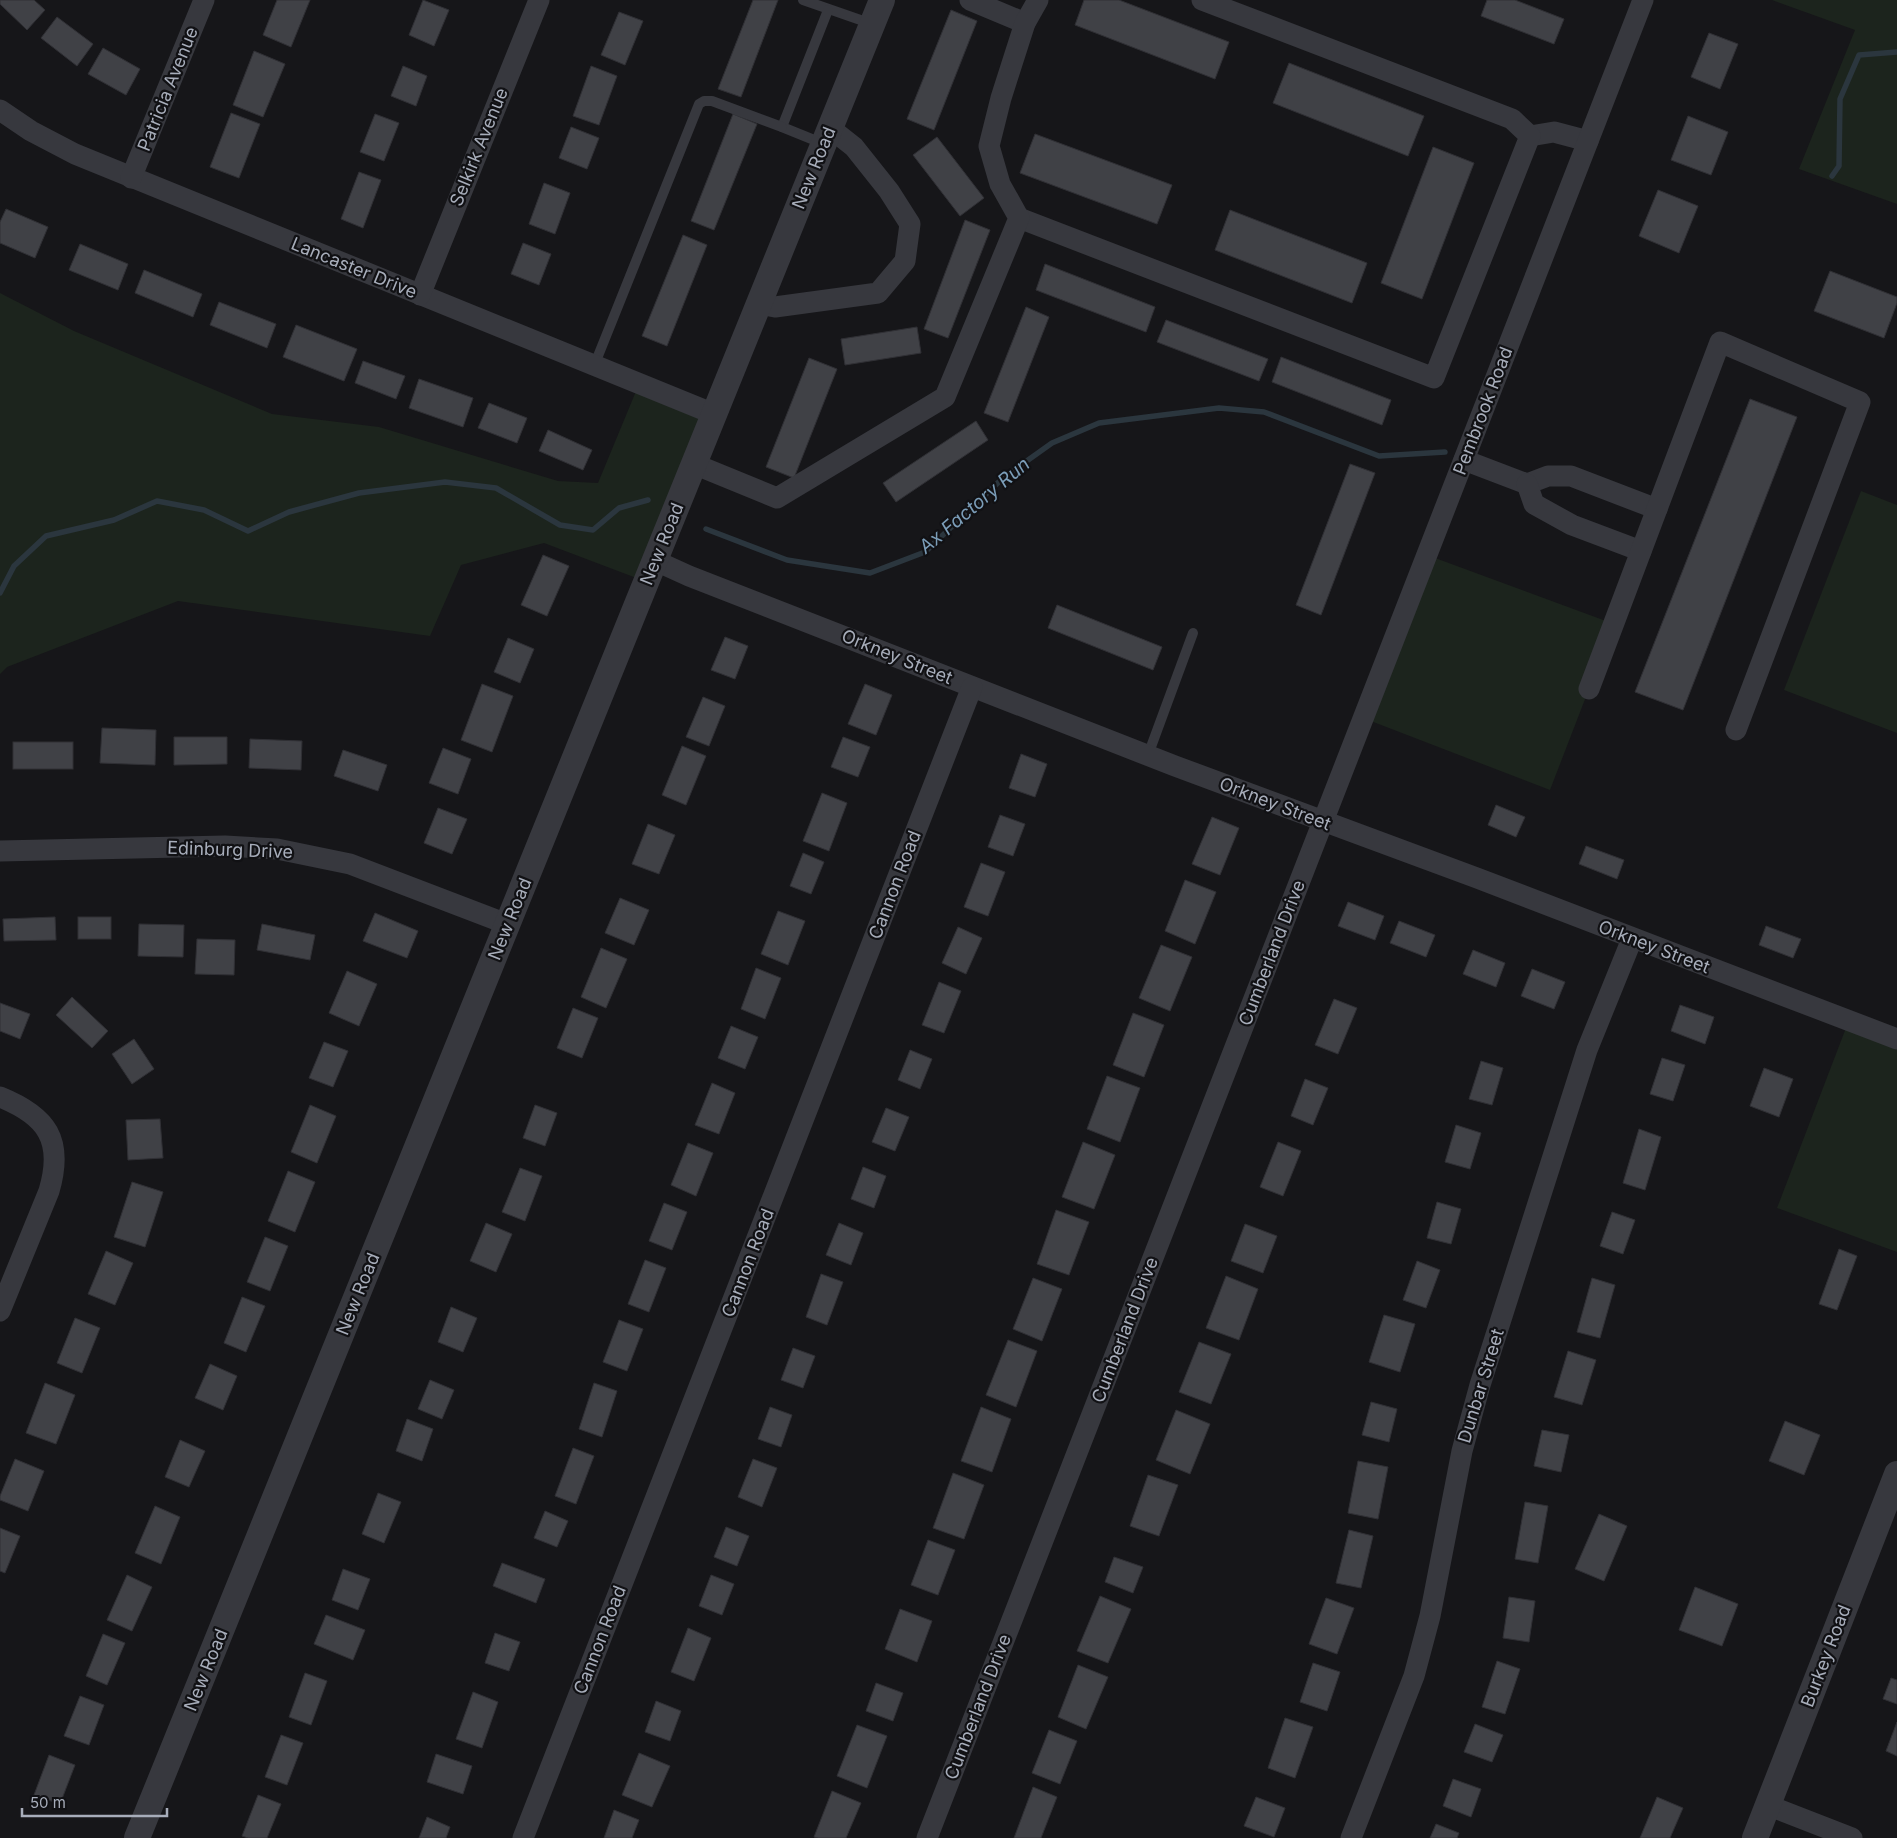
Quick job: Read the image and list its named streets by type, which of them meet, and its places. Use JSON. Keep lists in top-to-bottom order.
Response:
{
  "streets": {
    "street": [
      "Patricia Avenue",
      "Selkirk Avenue",
      "New Road",
      "Lancaster Drive",
      "Pembrook Road",
      "Orkney Street",
      "Edinburg Drive",
      "Cannon Road",
      "Cumberland Drive",
      "Dunbar Street",
      "Burkey Road"
    ]
  },
  "crossings": [
    ["Patricia Avenue", "Lancaster Drive"],
    ["Selkirk Avenue", "Lancaster Drive"],
    ["New Road", "Lancaster Drive"],
    ["New Road", "Orkney Street"],
    ["New Road", "Edinburg Drive"],
    ["Pembrook Road", "Orkney Street"],
    ["Pembrook Road", "Cumberland Drive"],
    ["Orkney Street", "Cannon Road"],
    ["Orkney Street", "Cumberland Drive"],
    ["Orkney Street", "Dunbar Street"]
  ],
  "water": ["Ax Factory Run"],
  "scale_bar": "50 m"
}
